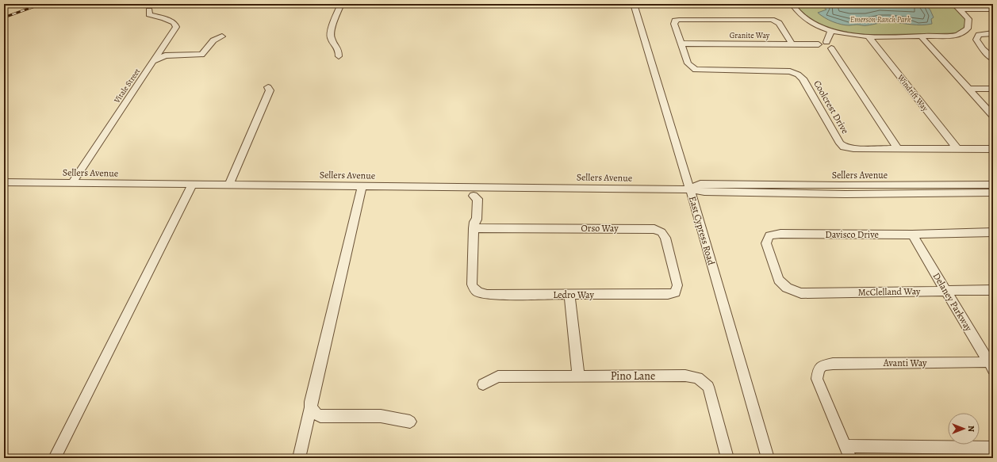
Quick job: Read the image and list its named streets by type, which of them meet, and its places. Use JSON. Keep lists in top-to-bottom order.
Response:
{
  "streets": {
    "street": [
      "Granite Way",
      "Vitale Street",
      "Windrift Way",
      "Coolcrest Drive",
      "Sellers Avenue",
      "Orso Way",
      "East Cypress Road",
      "Davisco Drive",
      "McClelland Way",
      "Ledro Way",
      "Delaney Parkway",
      "Avanti Way",
      "Pino Lane"
    ]
  },
  "crossings": [
    ["Granite Way", "Coolcrest Drive"],
    ["Vitale Street", "Sellers Avenue"],
    ["Windrift Way", "Coolcrest Drive"],
    ["Sellers Avenue", "East Cypress Road"],
    ["Orso Way", "Ledro Way"],
    ["Davisco Drive", "McClelland Way"],
    ["Davisco Drive", "Delaney Parkway"],
    ["McClelland Way", "Delaney Parkway"],
    ["Delaney Parkway", "Avanti Way"]
  ],
  "parks": ["Emerson Ranch Park"],
  "north": "right"
}
